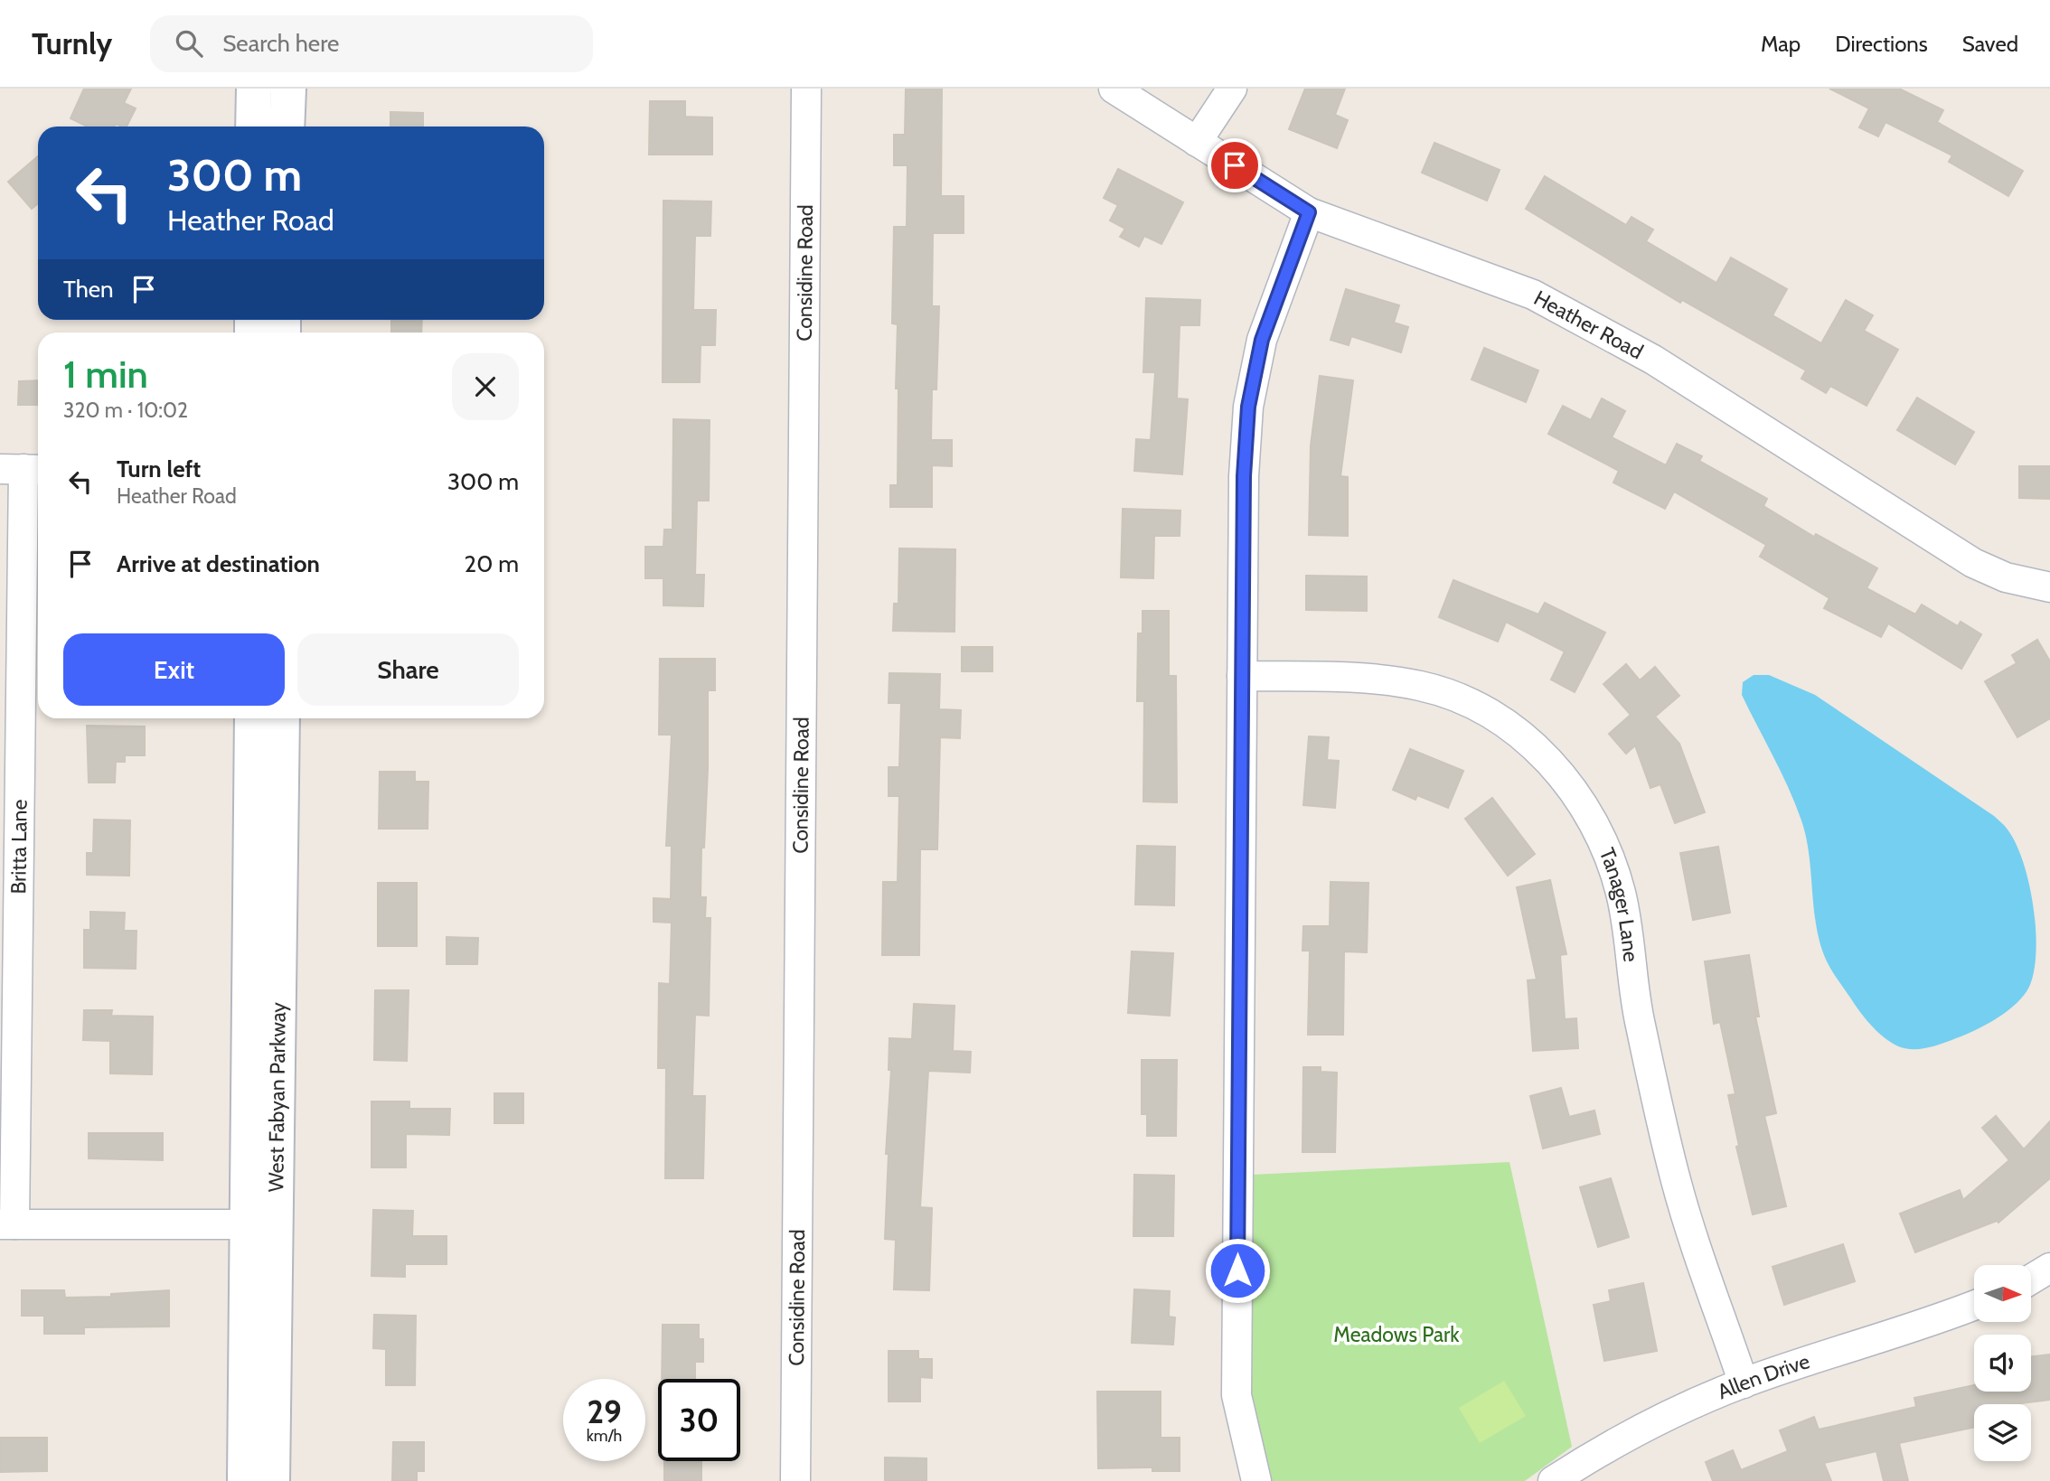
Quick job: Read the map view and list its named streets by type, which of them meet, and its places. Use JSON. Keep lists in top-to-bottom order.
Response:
{
  "streets": {
    "main road": ["West Fabyan Parkway"],
    "street": [
      "Considine Road",
      "Heather Road",
      "Britta Lane",
      "Tanager Lane",
      "Allen Drive"
    ]
  },
  "crossings": [
    ["Tanager Lane", "Allen Drive"]
  ],
  "parks": ["Meadows Park"],
  "north": "right",
  "page": {
    "header": "Turnly",
    "search": "Search here",
    "nav": ["Map", "Directions", "Saved"],
    "turn": ["300 m", "Heather Road"],
    "then": "Then",
    "heading": ["1 min", "320 m · 10:02"],
    "list": [
      {
        "name": "Turn left",
        "note": "Heather Road",
        "value": "300 m"
      },
      {
        "name": "Arrive at destination",
        "value": "20 m"
      }
    ],
    "buttons": ["Exit", "Share"],
    "speed": "29 km/h",
    "limit": "30"
  }
}
